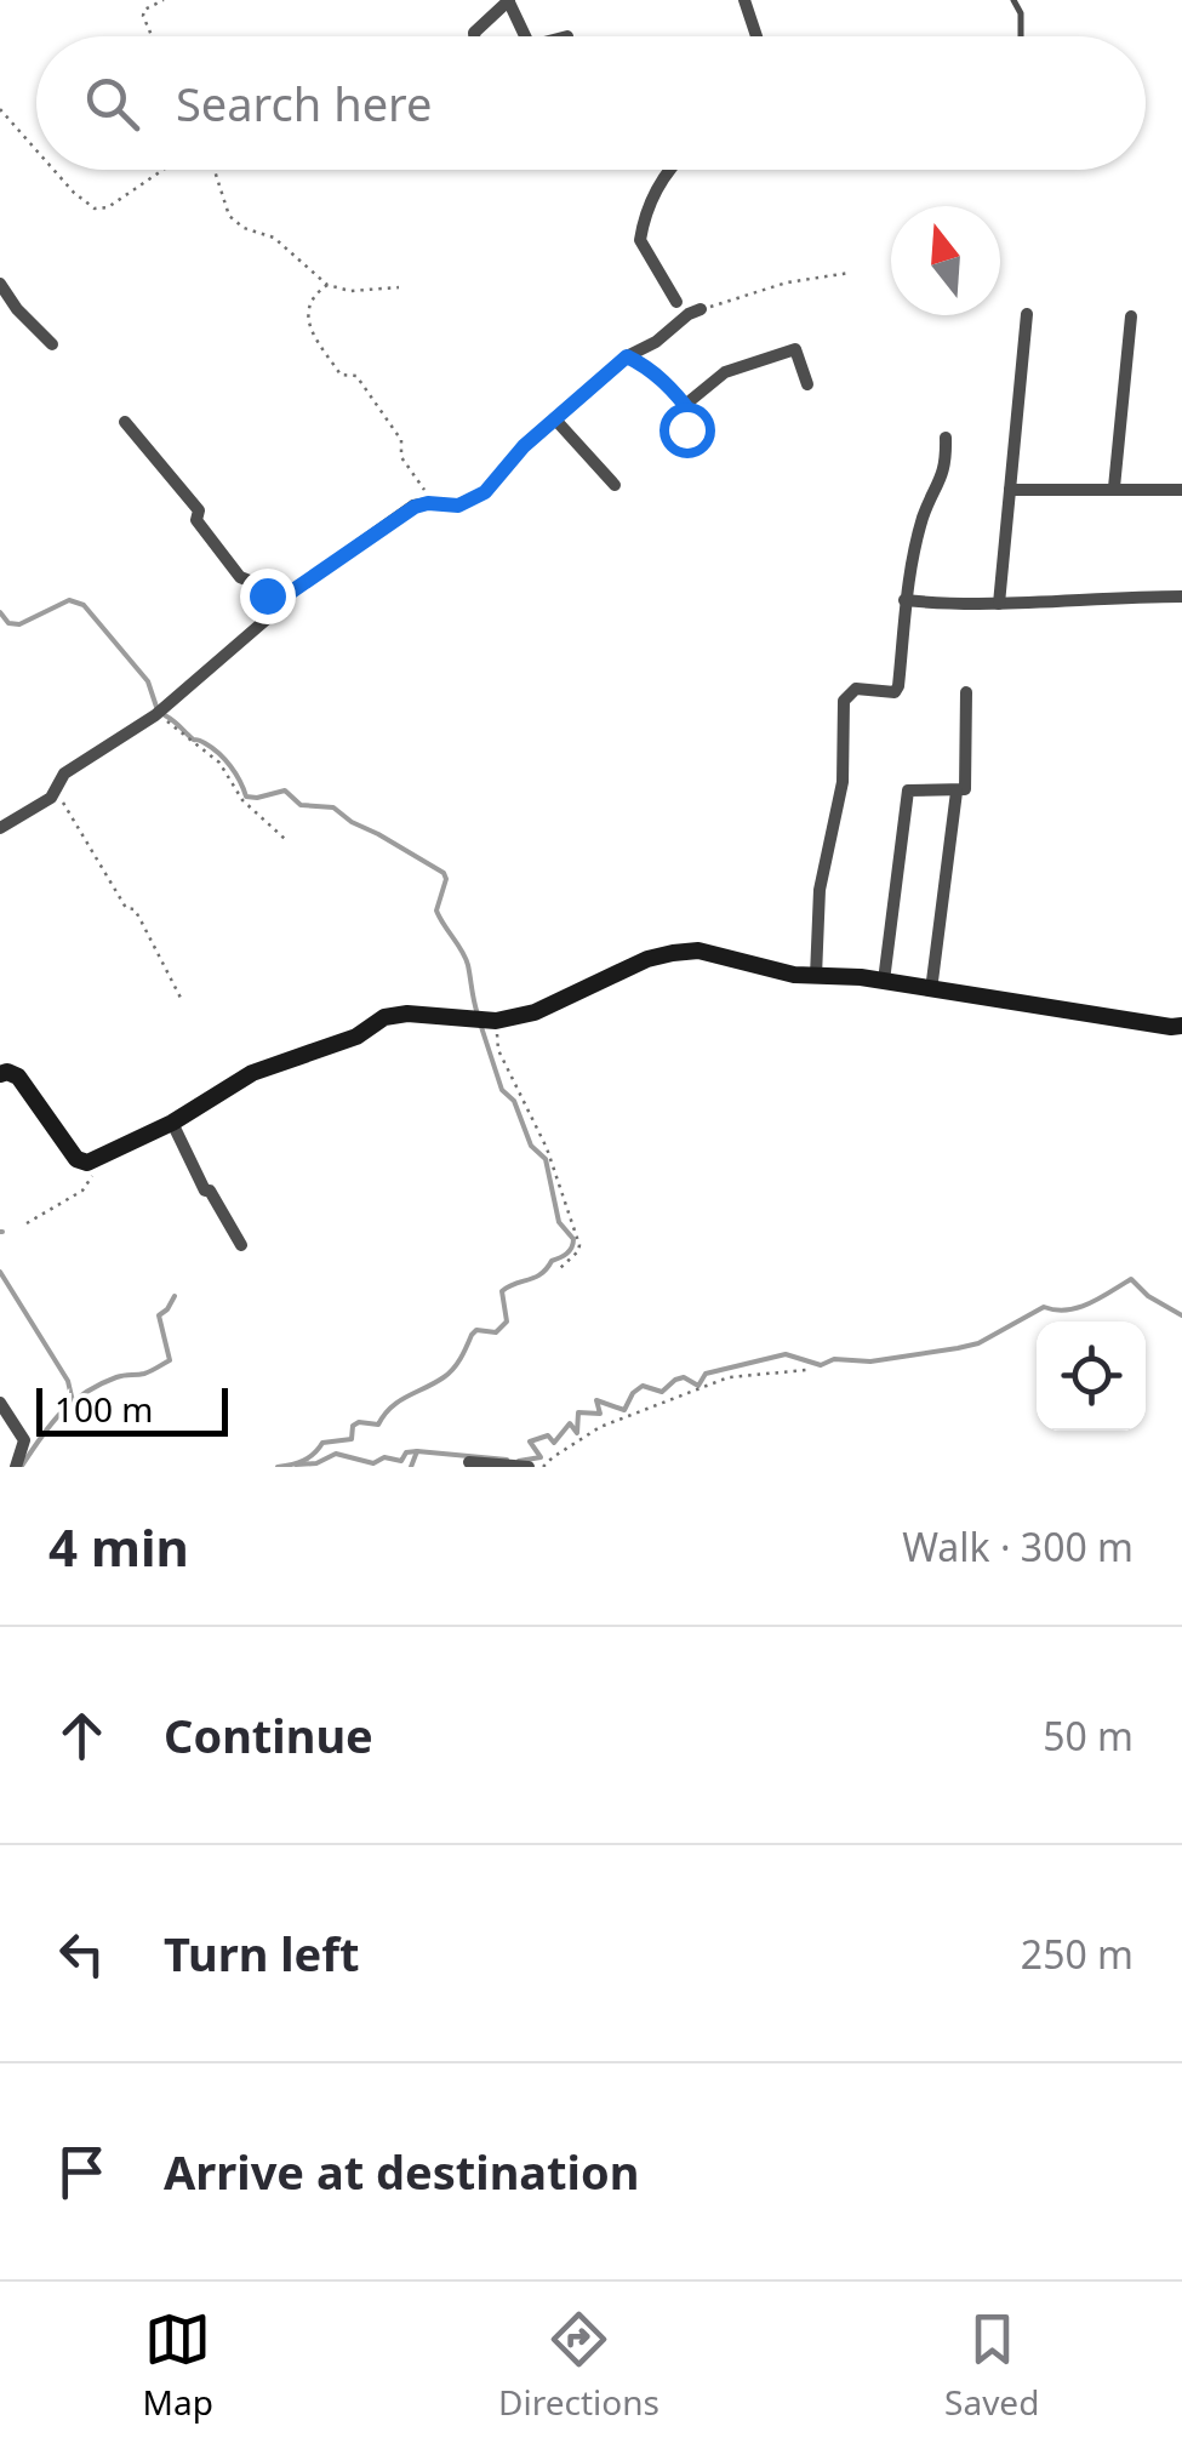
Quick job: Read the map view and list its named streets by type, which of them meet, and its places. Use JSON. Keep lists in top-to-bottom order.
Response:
{
  "scale_bar": "100 m",
  "north": "top",
  "page": {
    "search": "Search here",
    "scale": "100 m",
    "heading": ["4 min", "Walk · 300 m"],
    "list": [
      ["Continue", "50 m"],
      ["Turn left", "250 m"],
      "Arrive at destination"
    ],
    "nav": ["Map", "Directions", "Saved"]
  }
}
